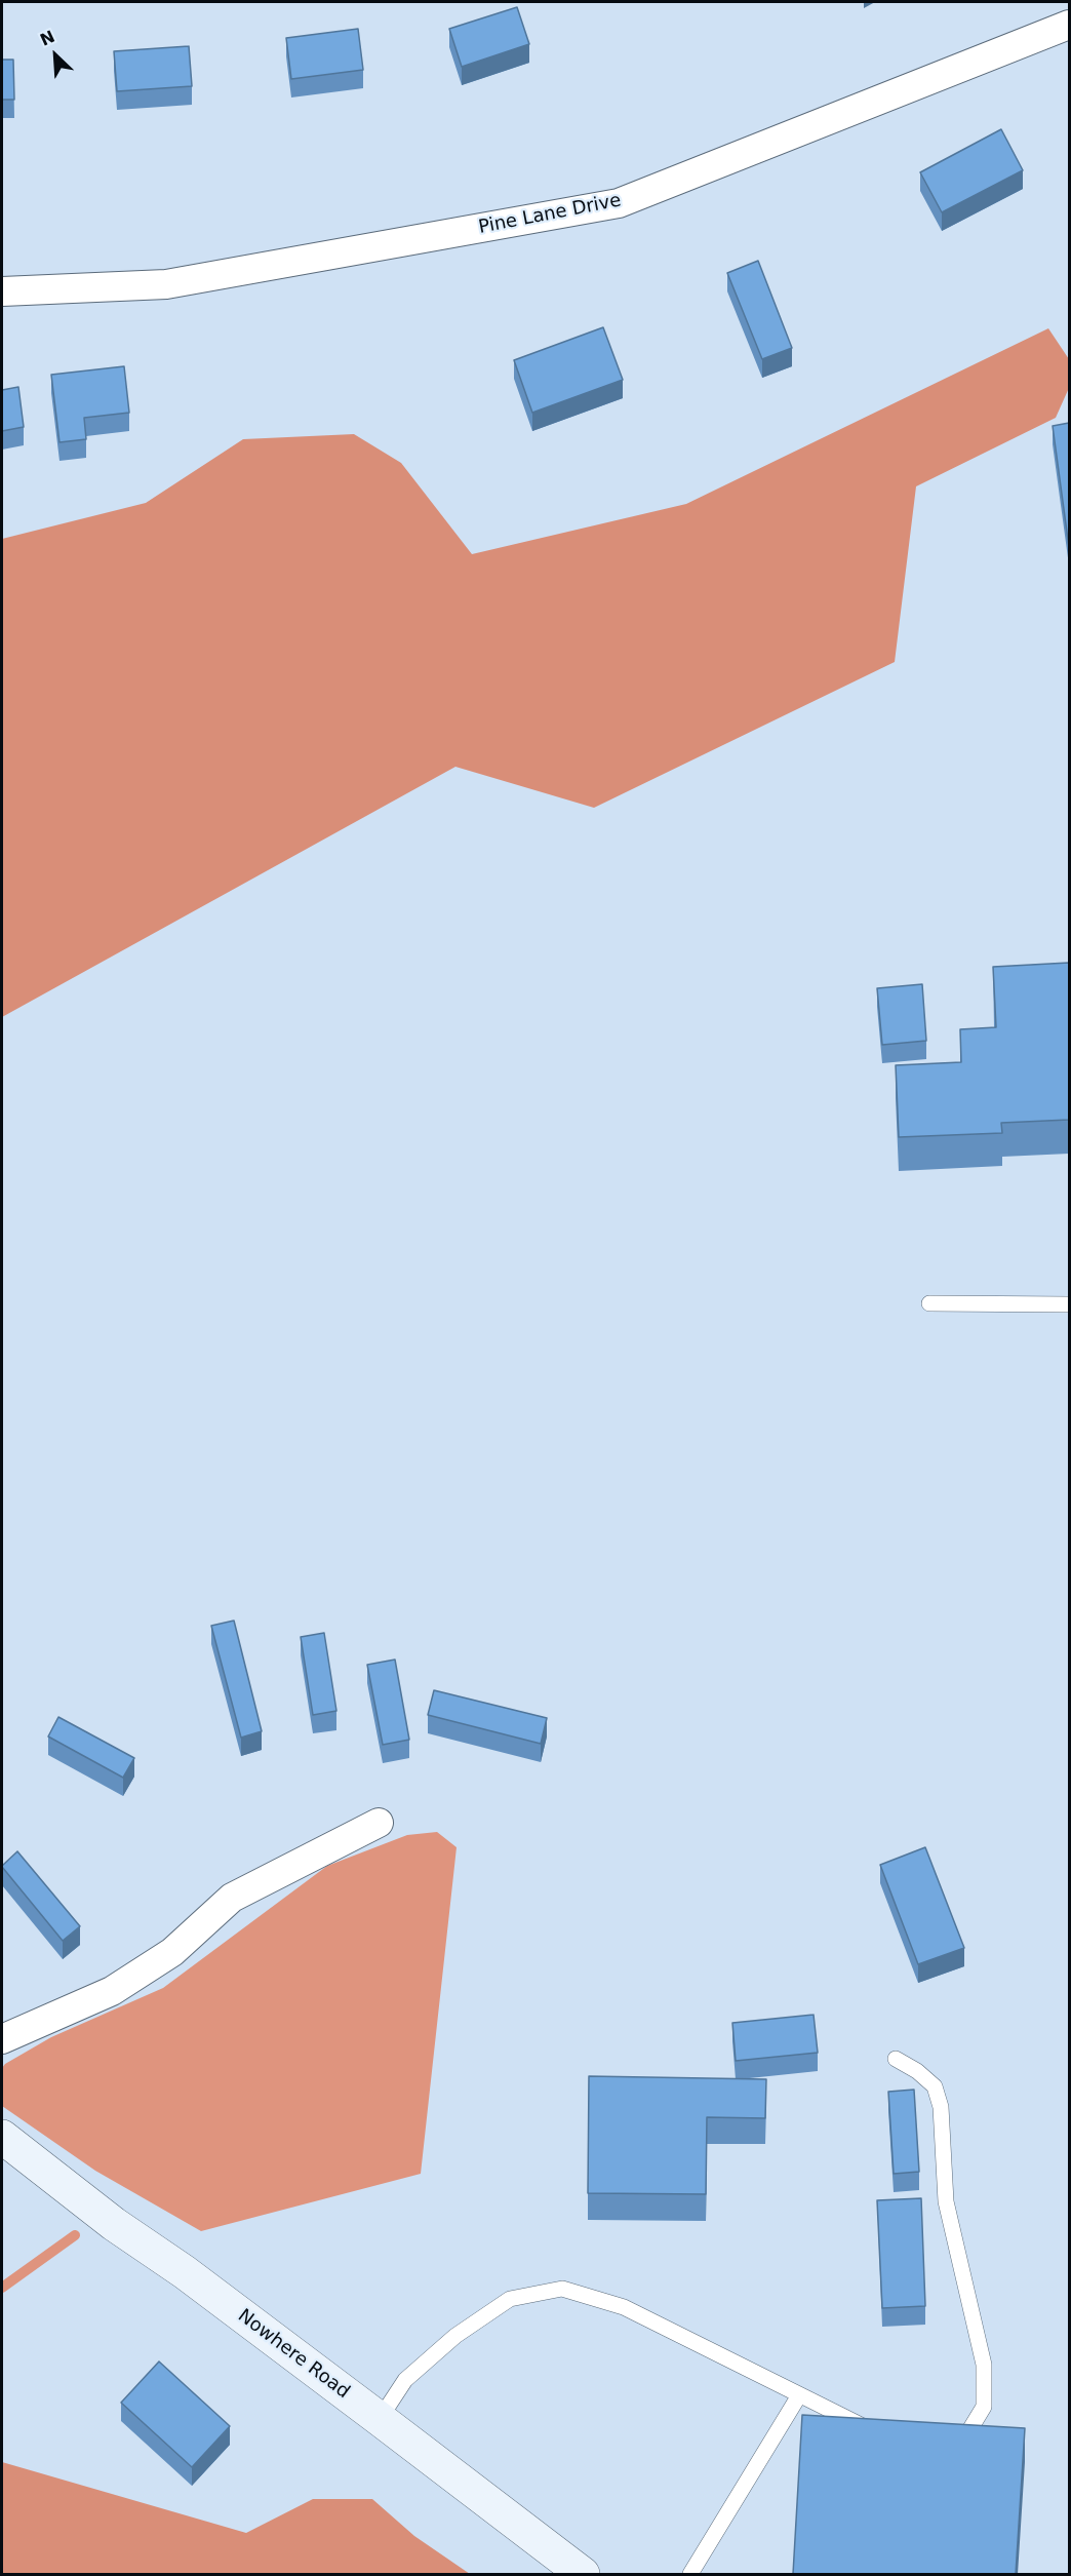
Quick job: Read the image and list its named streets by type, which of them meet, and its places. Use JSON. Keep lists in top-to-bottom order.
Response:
{
  "streets": {
    "street": ["Pine Lane Drive", "Nowhere Road"]
  },
  "north": "top left"
}
